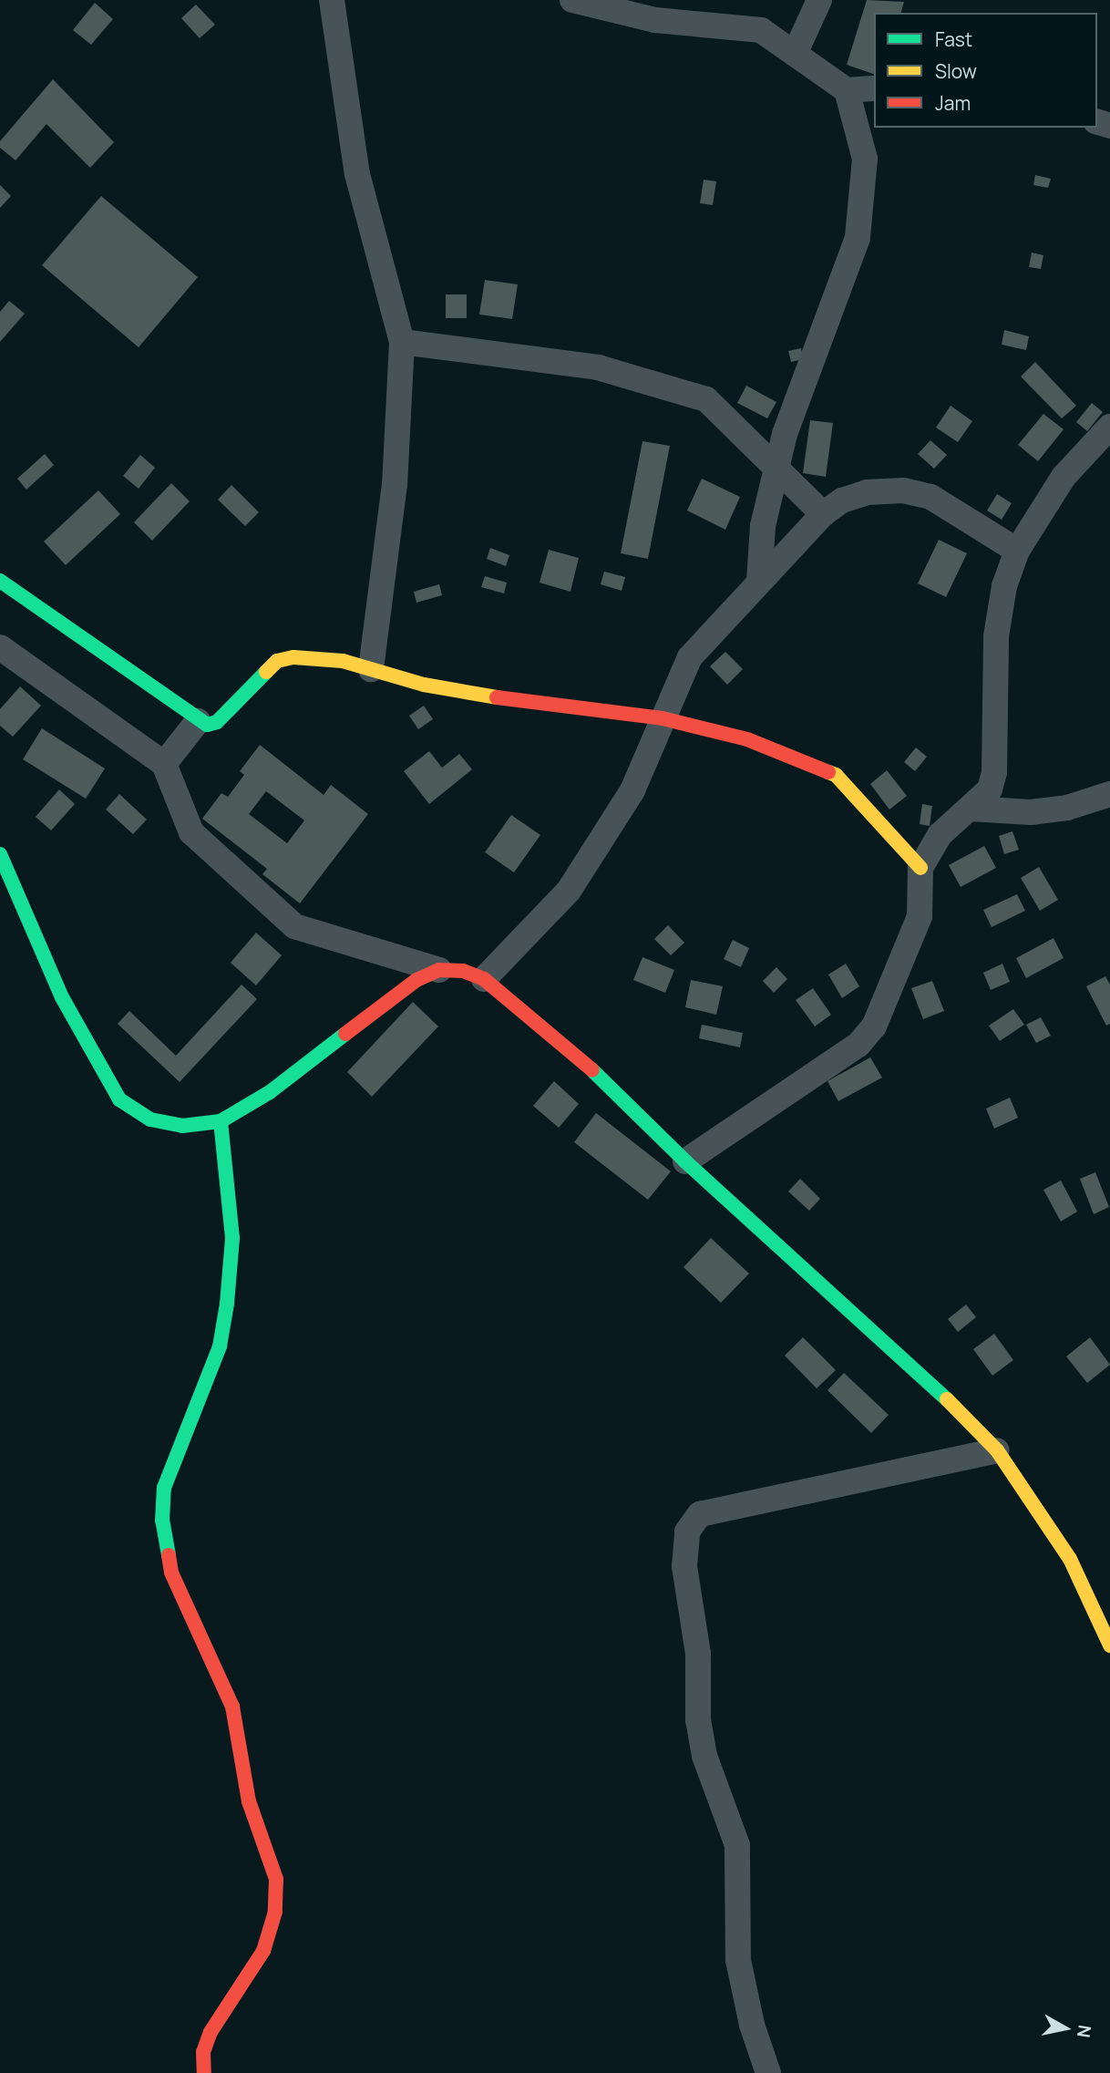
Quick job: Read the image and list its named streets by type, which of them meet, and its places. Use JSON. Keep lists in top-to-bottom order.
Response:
{
  "legend": ["Fast", "Slow", "Jam"],
  "north": "right"
}
